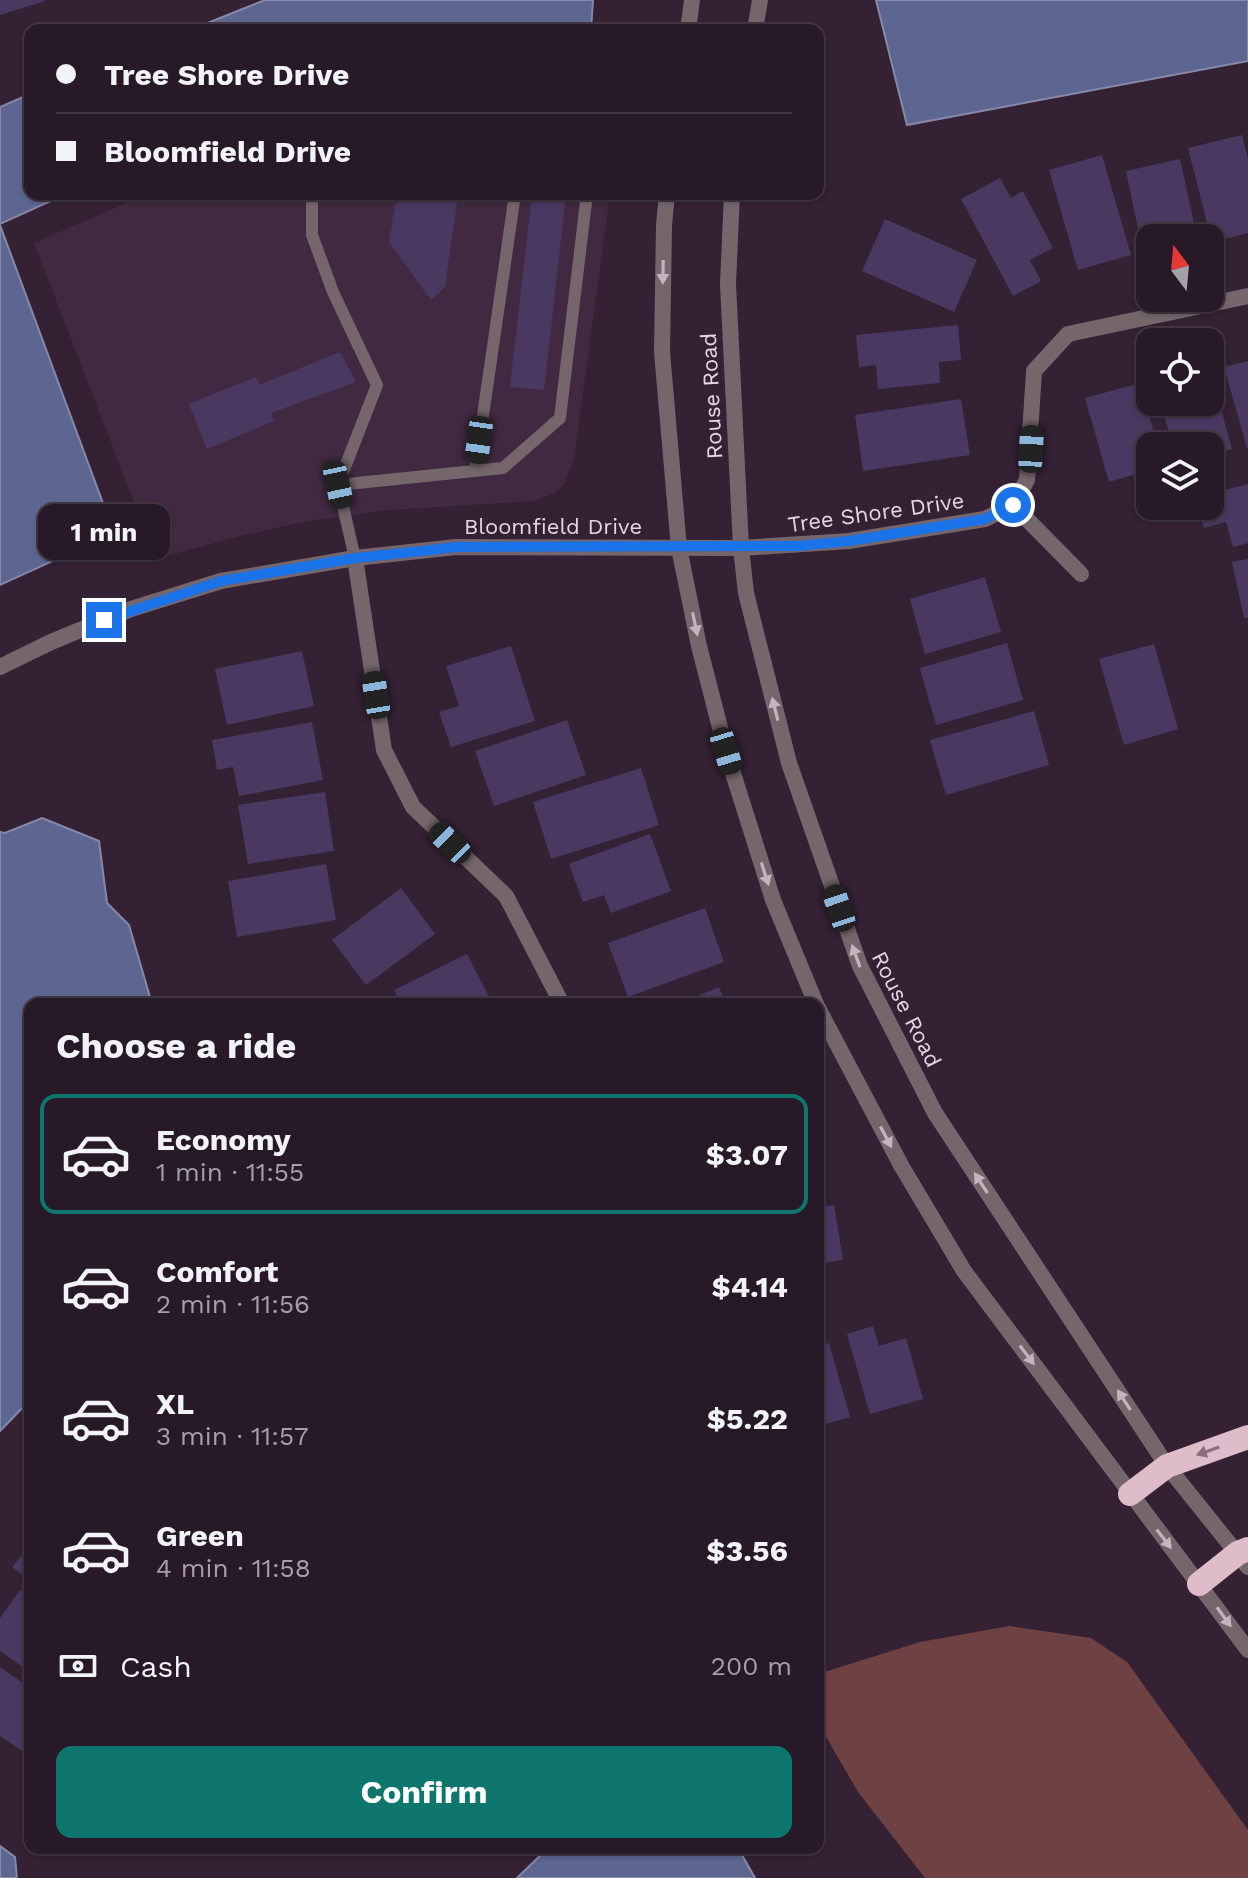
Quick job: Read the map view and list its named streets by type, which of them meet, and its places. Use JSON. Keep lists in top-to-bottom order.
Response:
{
  "streets": {
    "street": ["Rouse Road", "Tree Shore Drive", "Bloomfield Drive"]
  },
  "crossings": [
    ["Rouse Road", "Tree Shore Drive"],
    ["Rouse Road", "Bloomfield Drive"],
    ["Tree Shore Drive", "Bloomfield Drive"]
  ],
  "north": "top",
  "page": {
    "banner": ["Tree Shore Drive", "Bloomfield Drive"],
    "bubble": "1 min",
    "heading": "Choose a ride",
    "list": [
      {
        "name": "Economy",
        "note": "1 min · 11:55",
        "value": "$3.07"
      },
      {
        "name": "Comfort",
        "note": "2 min · 11:56",
        "value": "$4.14"
      },
      {
        "name": "XL",
        "note": "3 min · 11:57",
        "value": "$5.22"
      },
      {
        "name": "Green",
        "note": "4 min · 11:58",
        "value": "$3.56"
      }
    ],
    "pay": ["Cash", "200 m"],
    "buttons": "Confirm"
  }
}
